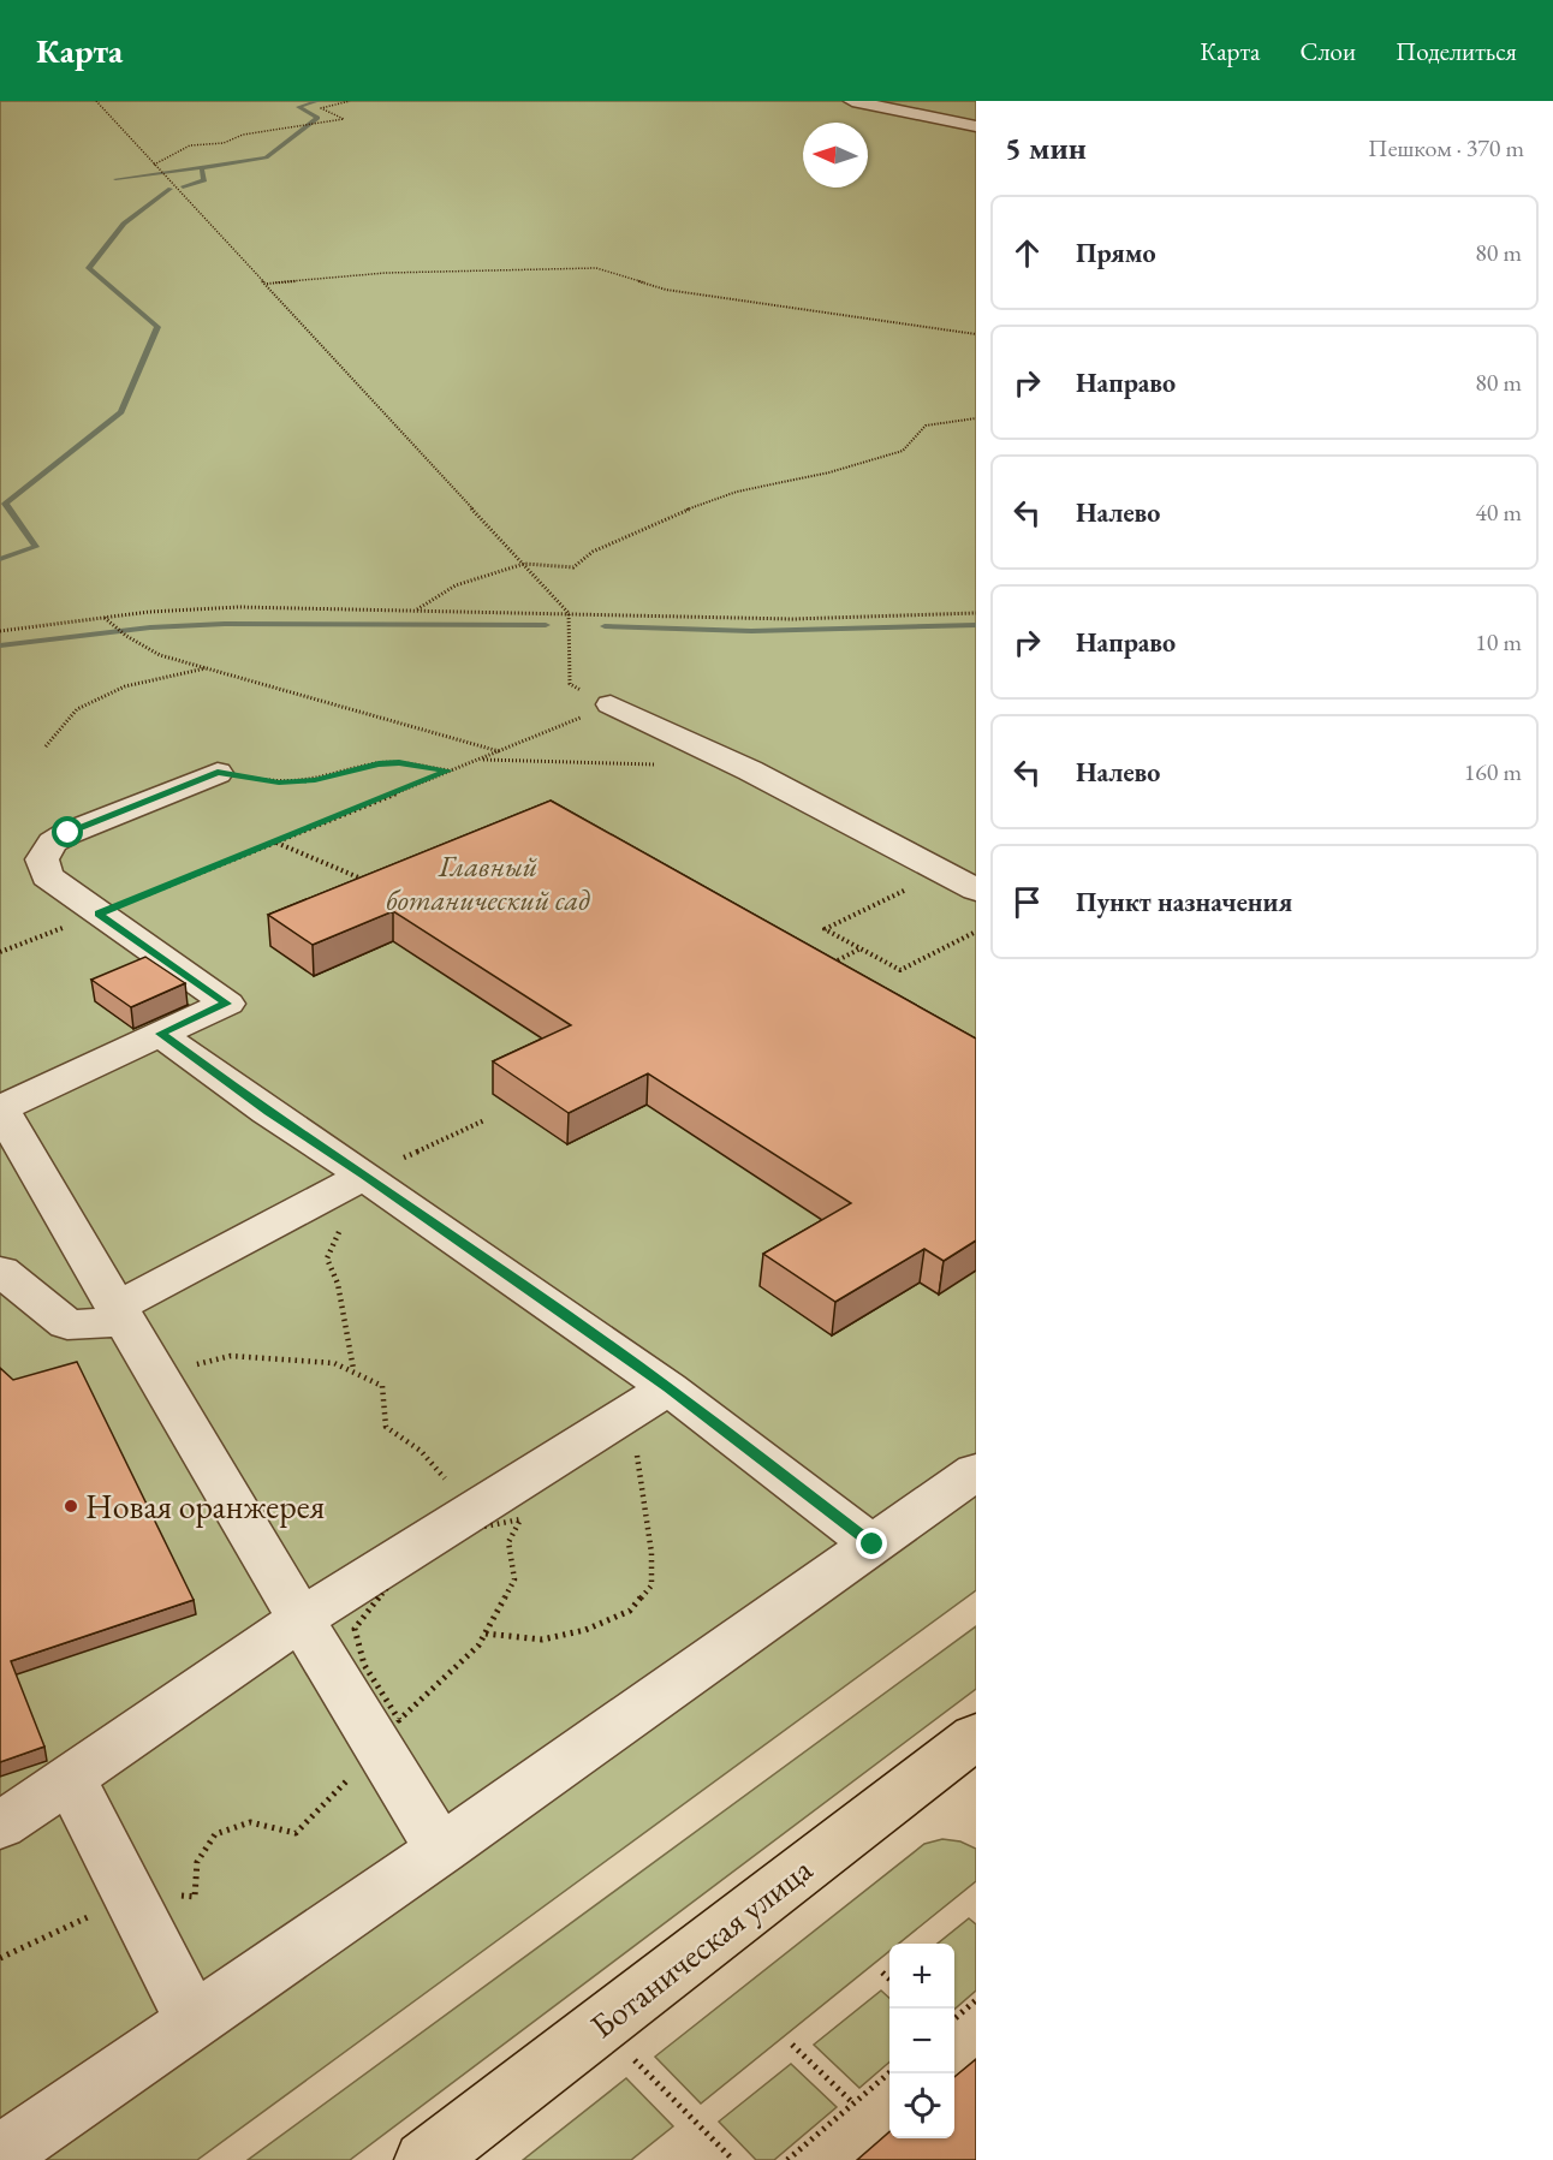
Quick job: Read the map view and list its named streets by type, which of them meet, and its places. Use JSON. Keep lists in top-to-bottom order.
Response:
{
  "streets": {
    "main road": ["Ботаническая улица"]
  },
  "parks": ["Главный ботанический сад"],
  "places": ["Новая оранжерея"],
  "north": "left",
  "page": {
    "header": "Карта",
    "nav": ["Карта", "Слои", "Поделиться"],
    "heading": ["5 мин", "Пешком · 370 m"],
    "list": [
      ["Прямо", "80 m"],
      ["Направо", "80 m"],
      ["Налево", "40 m"],
      ["Направо", "10 m"],
      ["Налево", "160 m"],
      "Пункт назначения"
    ],
    "map_buttons": ["+", "−"]
  }
}
